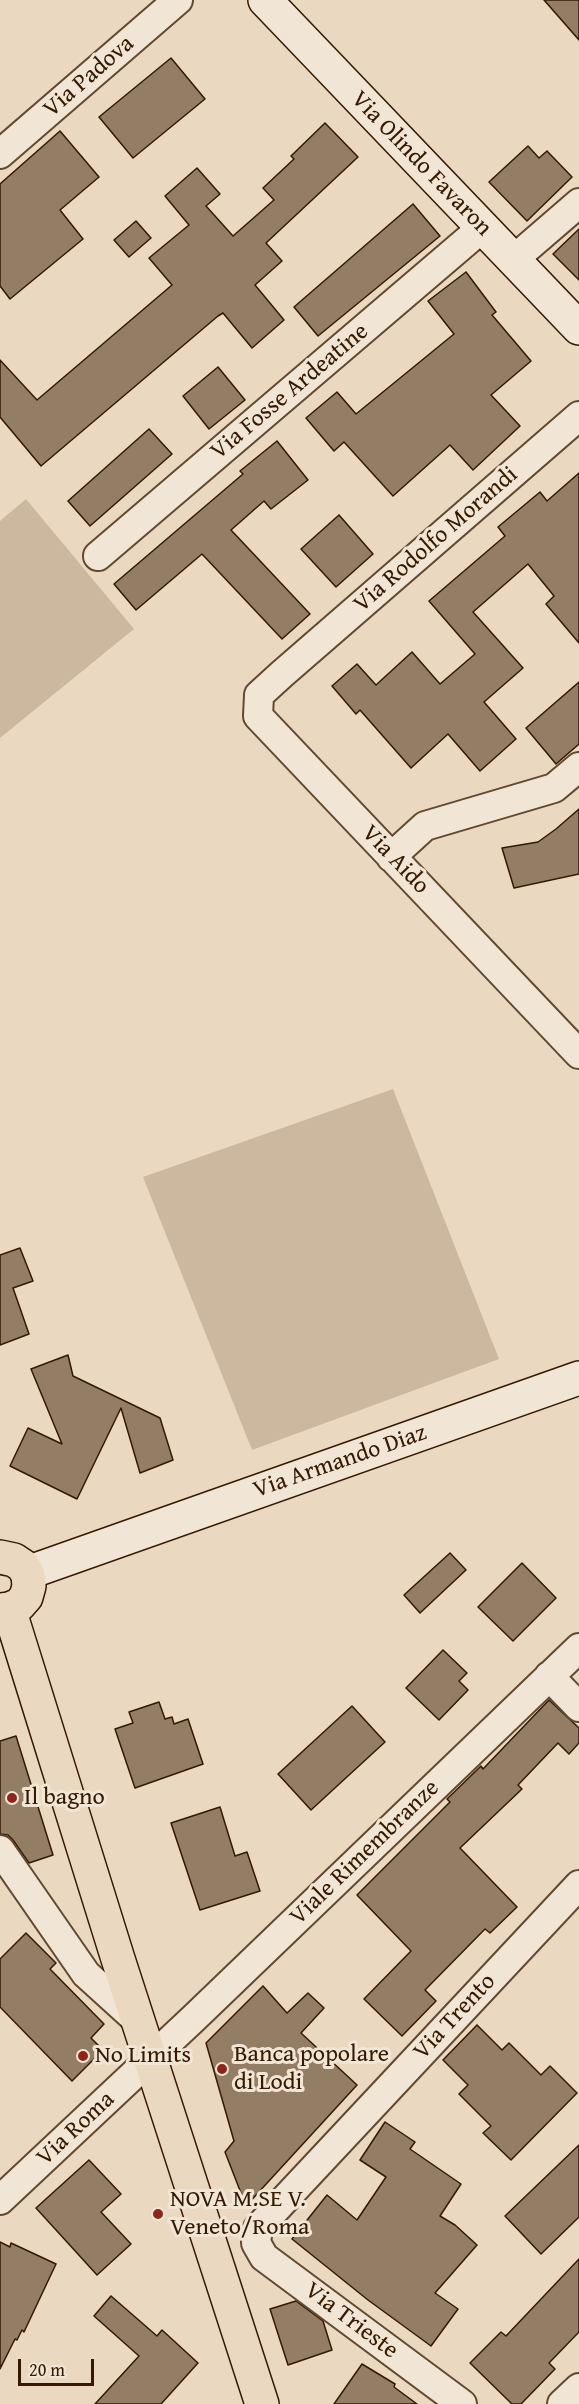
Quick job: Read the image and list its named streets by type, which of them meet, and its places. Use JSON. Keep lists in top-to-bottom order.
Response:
{
  "streets": {
    "main road": ["Via Olindo Favaron", "Via Armando Diaz"],
    "street": [
      "Via Padova",
      "Via Fosse Ardeatine",
      "Via Rodolfo Morandi",
      "Via Aido",
      "Viale Rimembranze",
      "Via Trento",
      "Via Roma",
      "Via Trieste"
    ]
  },
  "crossings": [
    ["Via Olindo Favaron", "Via Fosse Ardeatine"],
    ["Via Rodolfo Morandi", "Via Aido"],
    ["Viale Rimembranze", "Via Roma"],
    ["Via Trento", "Via Trieste"]
  ],
  "places": [
    "Il bagno",
    "No Limits",
    "Banca popolare di Lodi",
    "NOVA M.SE V. Veneto/Roma"
  ],
  "scale_bar": "20 m"
}
